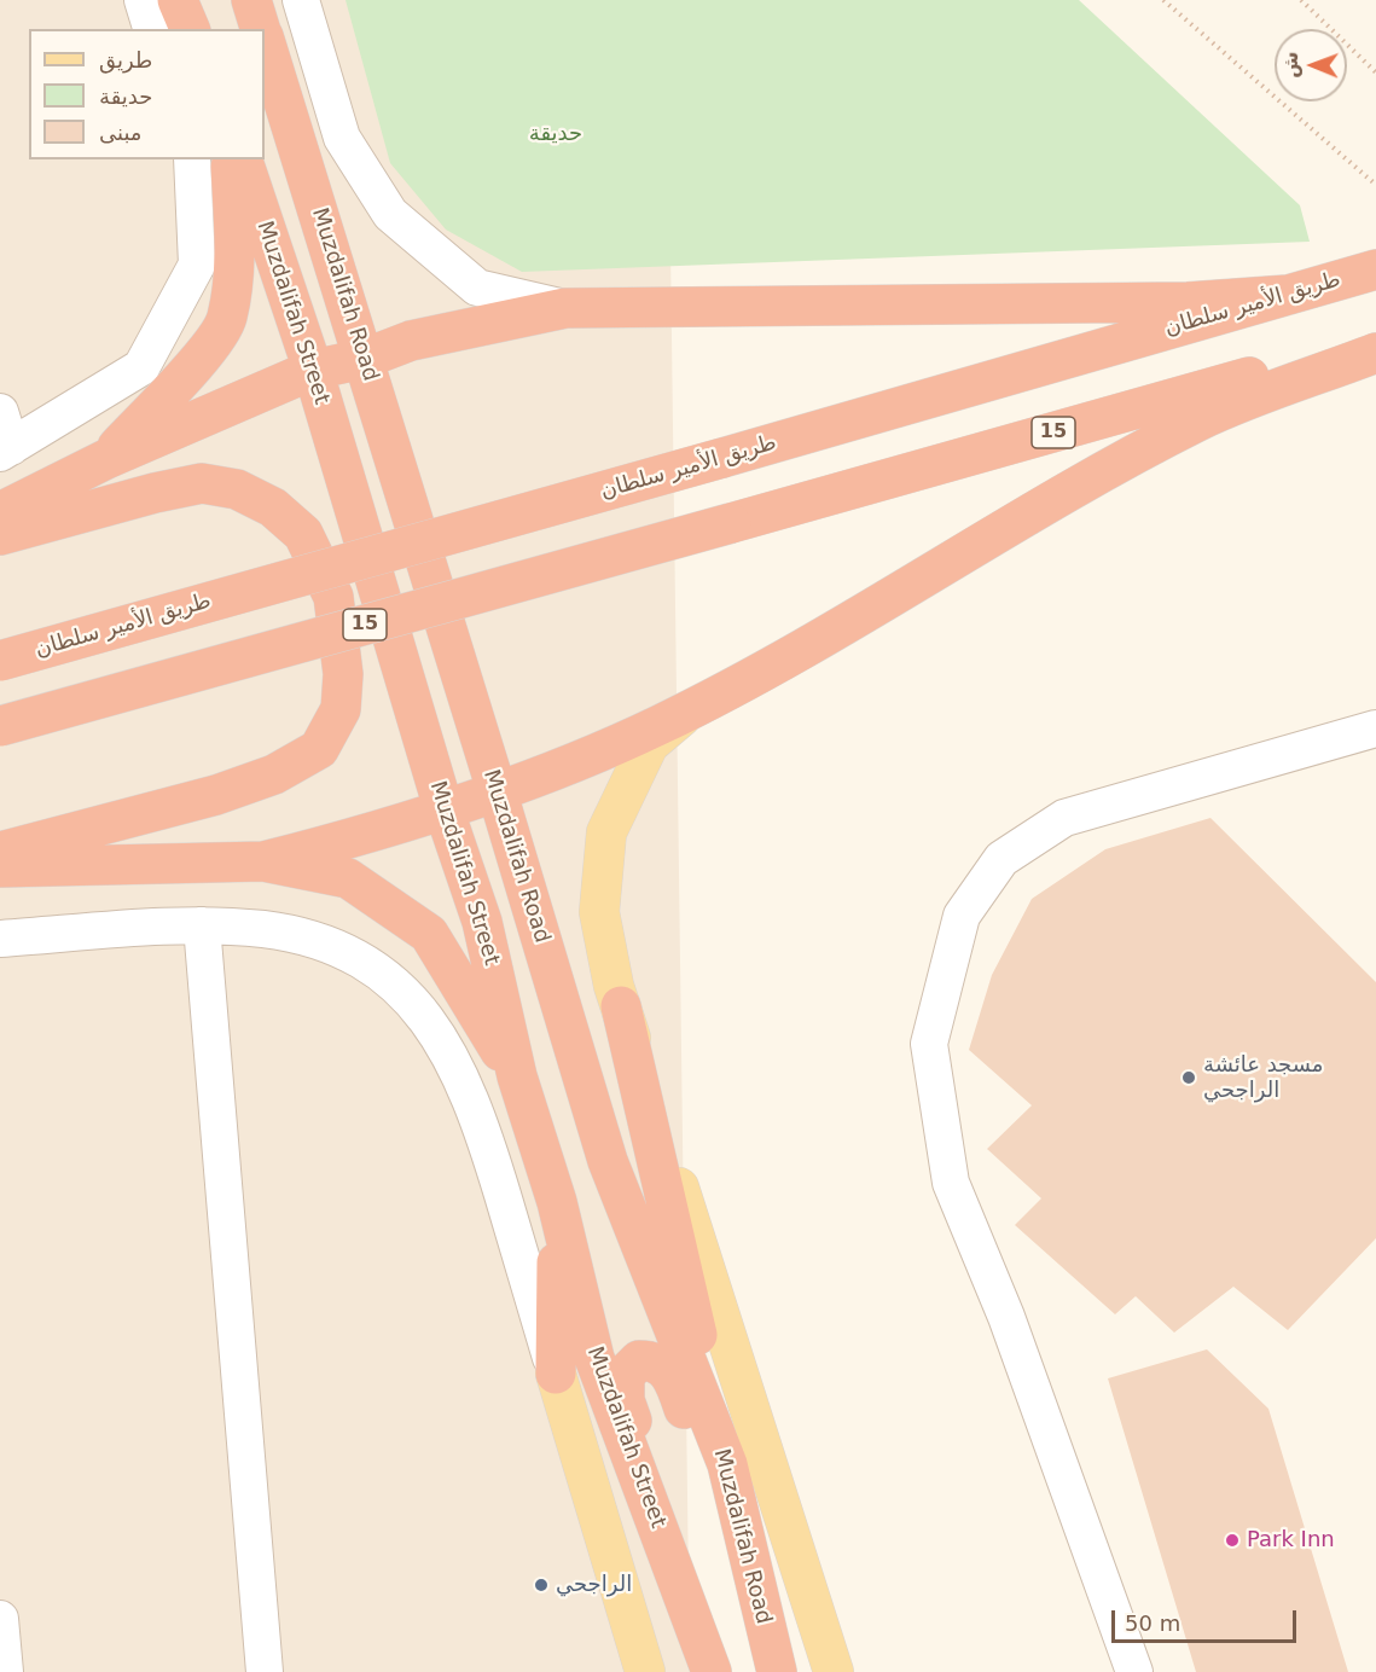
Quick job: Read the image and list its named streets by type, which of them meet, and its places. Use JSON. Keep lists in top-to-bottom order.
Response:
{
  "streets": {
    "highway": [
      "Muzdalifah Road",
      "طريق الأمير سلطان",
      "Muzdalifah Street",
      "15"
    ]
  },
  "parks": ["حديقة"],
  "places": ["مسجد عائشة الراجحي", "Park Inn", "الراجحي"],
  "legend": ["طريق", "حديقة", "مبنى"],
  "scale_bar": "50 m",
  "north": "left"
}
